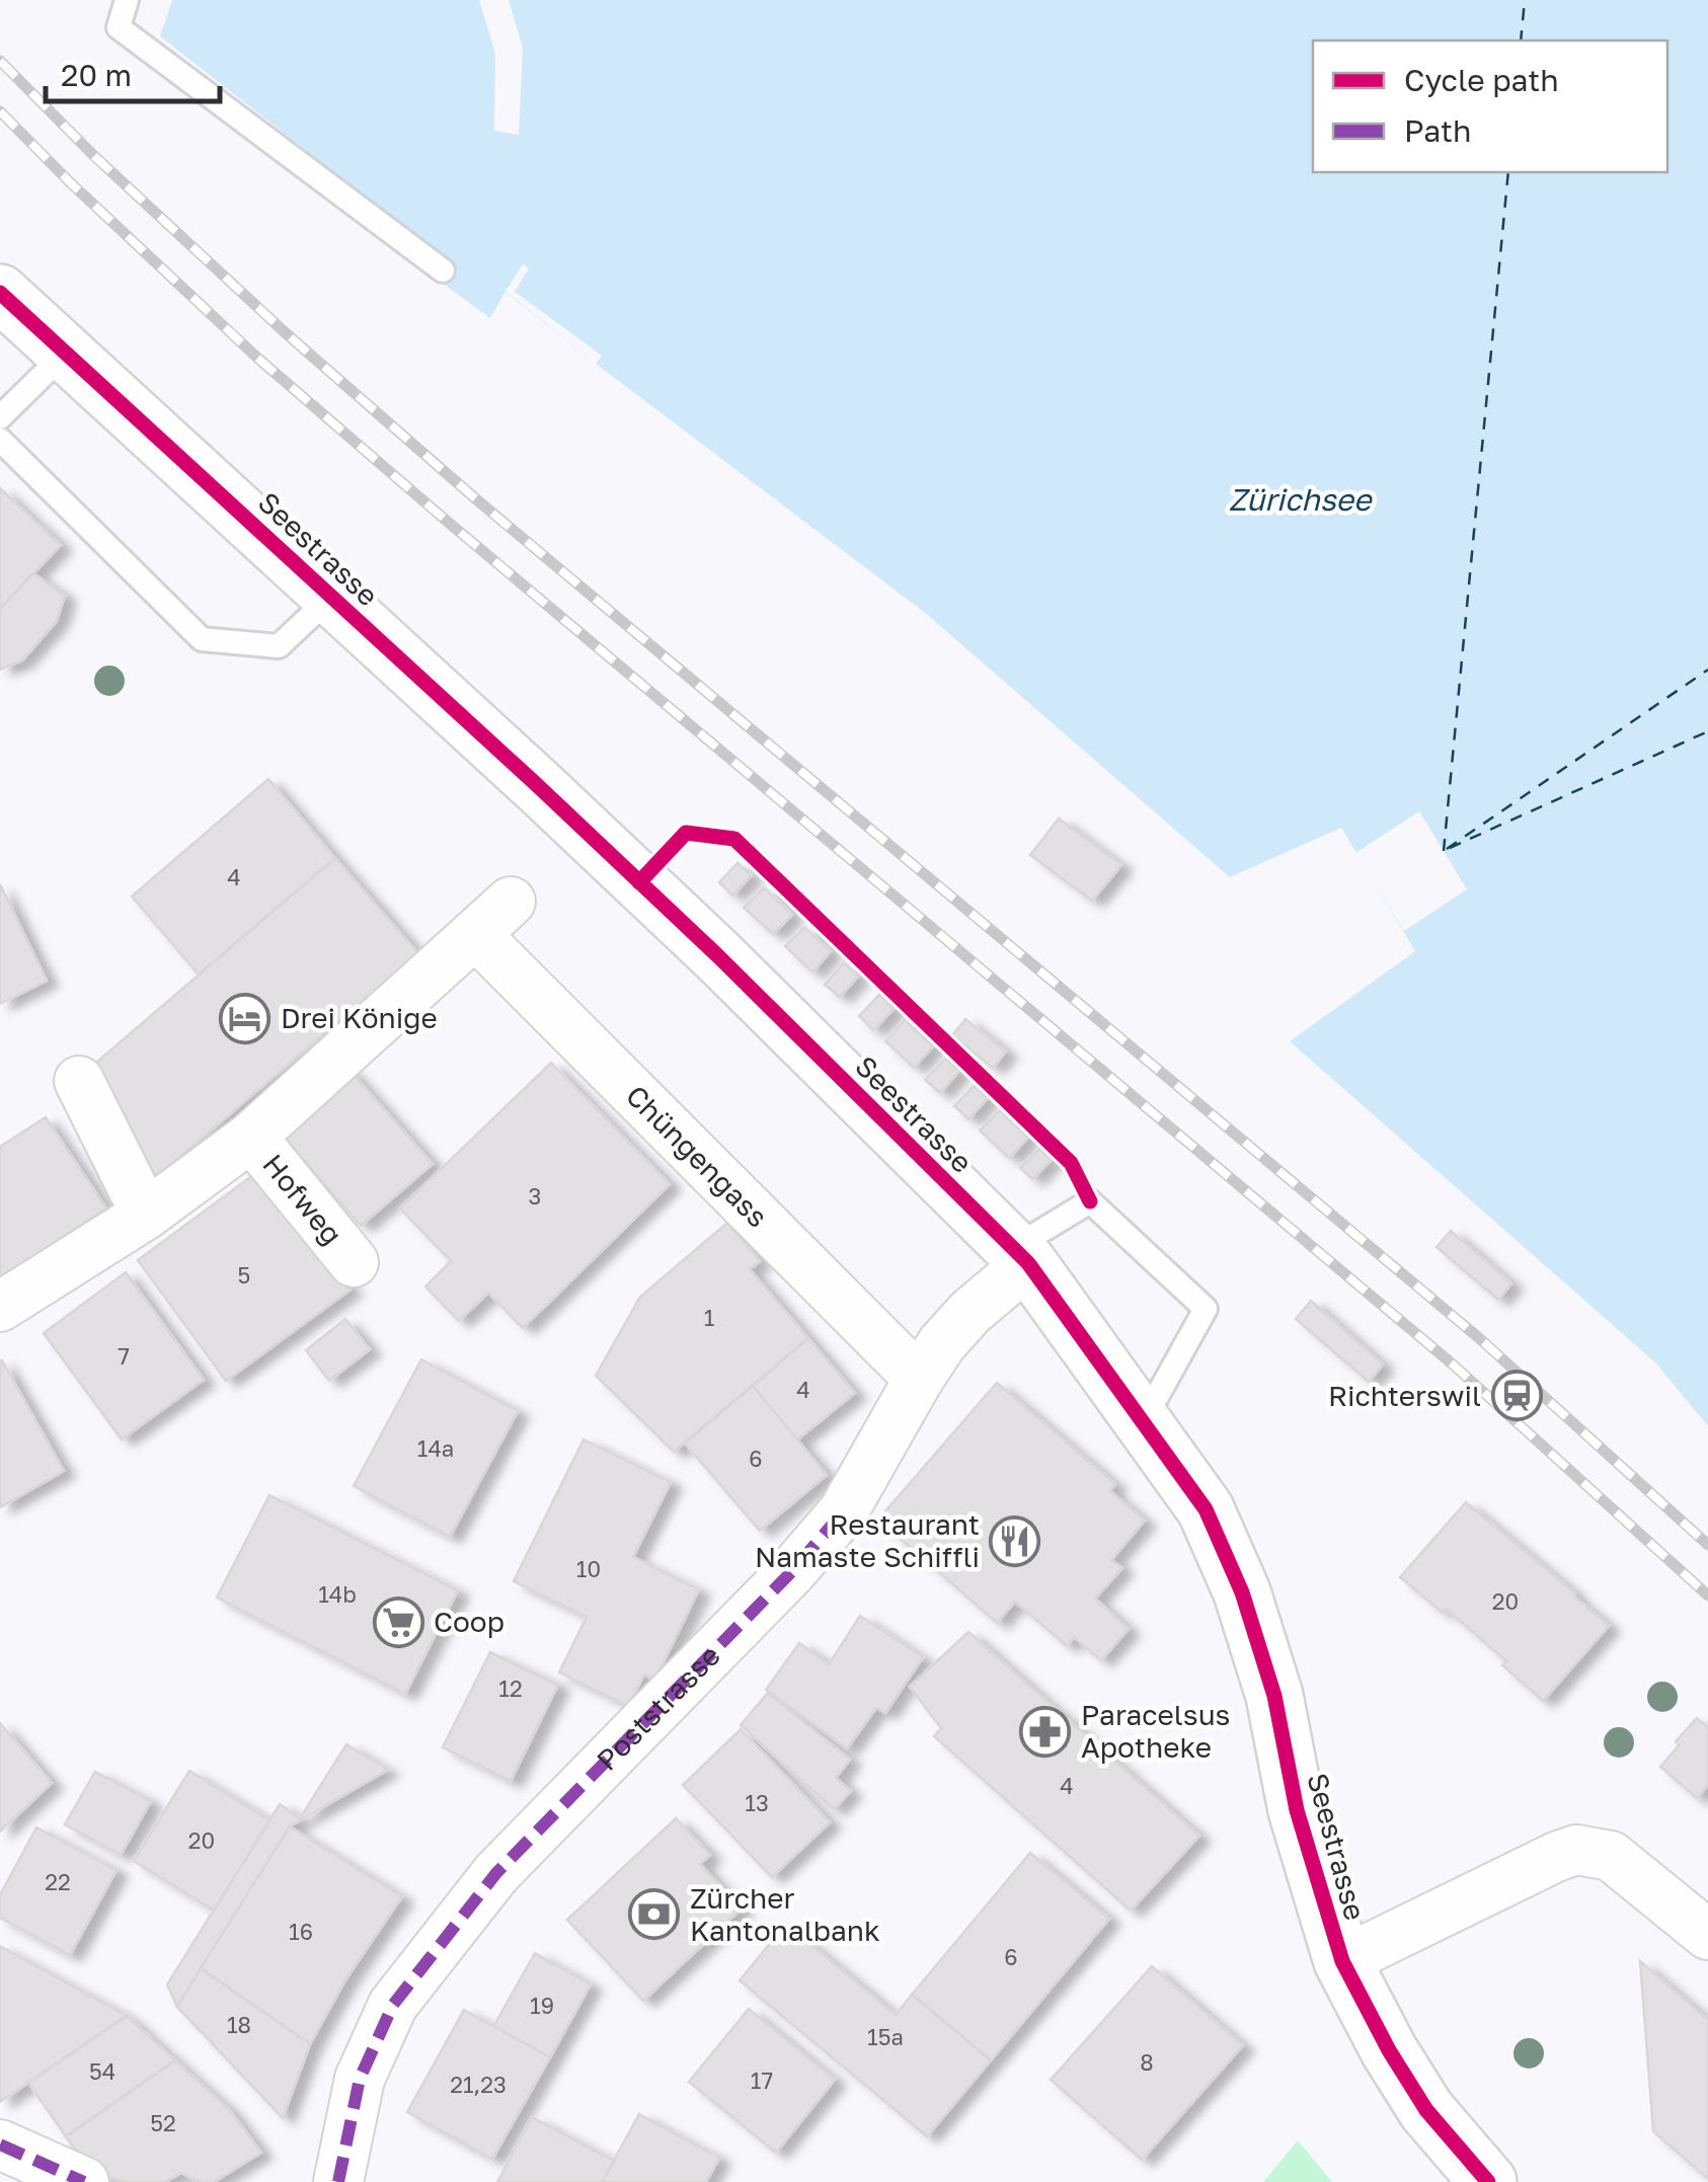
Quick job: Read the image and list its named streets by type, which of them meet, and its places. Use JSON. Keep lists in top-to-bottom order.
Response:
{
  "streets": {
    "main road": ["Seestrasse"],
    "street": ["Chüngengass", "Hofweg", "Poststrasse"]
  },
  "crossings": [
    ["Seestrasse", "Poststrasse"],
    ["Chüngengass", "Poststrasse"]
  ],
  "water": ["Zürichsee"],
  "places": {
    "hotel": ["Drei Könige"],
    "station": ["Richterswil"],
    "restaurant": ["Restaurant Namaste Schiffli"],
    "supermarket": ["Coop"],
    "pharmacy": ["Paracelsus Apotheke"],
    "bank": ["Zürcher Kantonalbank"]
  },
  "house_numbers": [
    "4",
    "3",
    "5",
    "1",
    "7",
    "4",
    "14a",
    "6",
    "10",
    "14b",
    "20",
    "12",
    "4",
    "13",
    "20",
    "22",
    "16",
    "6",
    "19",
    "18",
    "15a",
    "8",
    "54",
    "17",
    "21,23",
    "52"
  ],
  "legend": ["Cycle path", "Path"],
  "scale_bar": "20 m"
}
